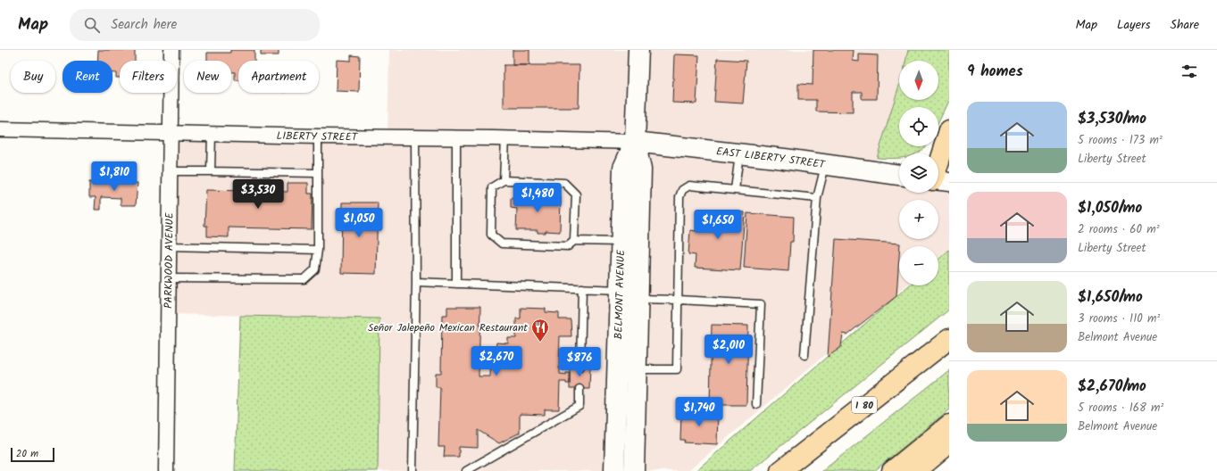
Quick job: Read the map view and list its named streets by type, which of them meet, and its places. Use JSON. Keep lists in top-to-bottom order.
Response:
{
  "streets": {
    "highway": ["I 80"],
    "main road": ["EAST LIBERTY STREET", "BELMONT AVENUE"],
    "street": ["LIBERTY STREET", "PARKWOOD AVENUE"]
  },
  "crossings": [
    ["LIBERTY STREET", "EAST LIBERTY STREET"],
    ["LIBERTY STREET", "PARKWOOD AVENUE"],
    ["LIBERTY STREET", "BELMONT AVENUE"],
    ["EAST LIBERTY STREET", "BELMONT AVENUE"]
  ],
  "places": {
    "restaurant": ["Señor Jalepeño Mexican Restaurant"]
  },
  "scale_bar": "20 m",
  "north": "bottom",
  "page": {
    "header": "Map",
    "search": "Search here",
    "nav": ["Map", "Layers", "Share"],
    "heading": "9 homes",
    "map_buttons": ["+", "−"],
    "chip": [
      "Buy",
      "Rent",
      "Filters",
      "New",
      "Apartment"
    ],
    "list": [
      {
        "name": "$3,530/mo",
        "note": "5 rooms · 173 m² · Liberty Street"
      },
      {
        "name": "$1,050/mo",
        "note": "2 rooms · 60 m² · Liberty Street"
      },
      {
        "name": "$1,650/mo",
        "note": "3 rooms · 110 m² · Belmont Avenue"
      },
      {
        "name": "$2,670/mo",
        "note": "5 rooms · 168 m² · Belmont Avenue"
      }
    ],
    "price": [
      "$1,810",
      "$3,530",
      "$1,480",
      "$1,050",
      "$1,650",
      "$2,010",
      "$2,670",
      "$876",
      "$1,740"
    ],
    "scale": "20 m"
  }
}
